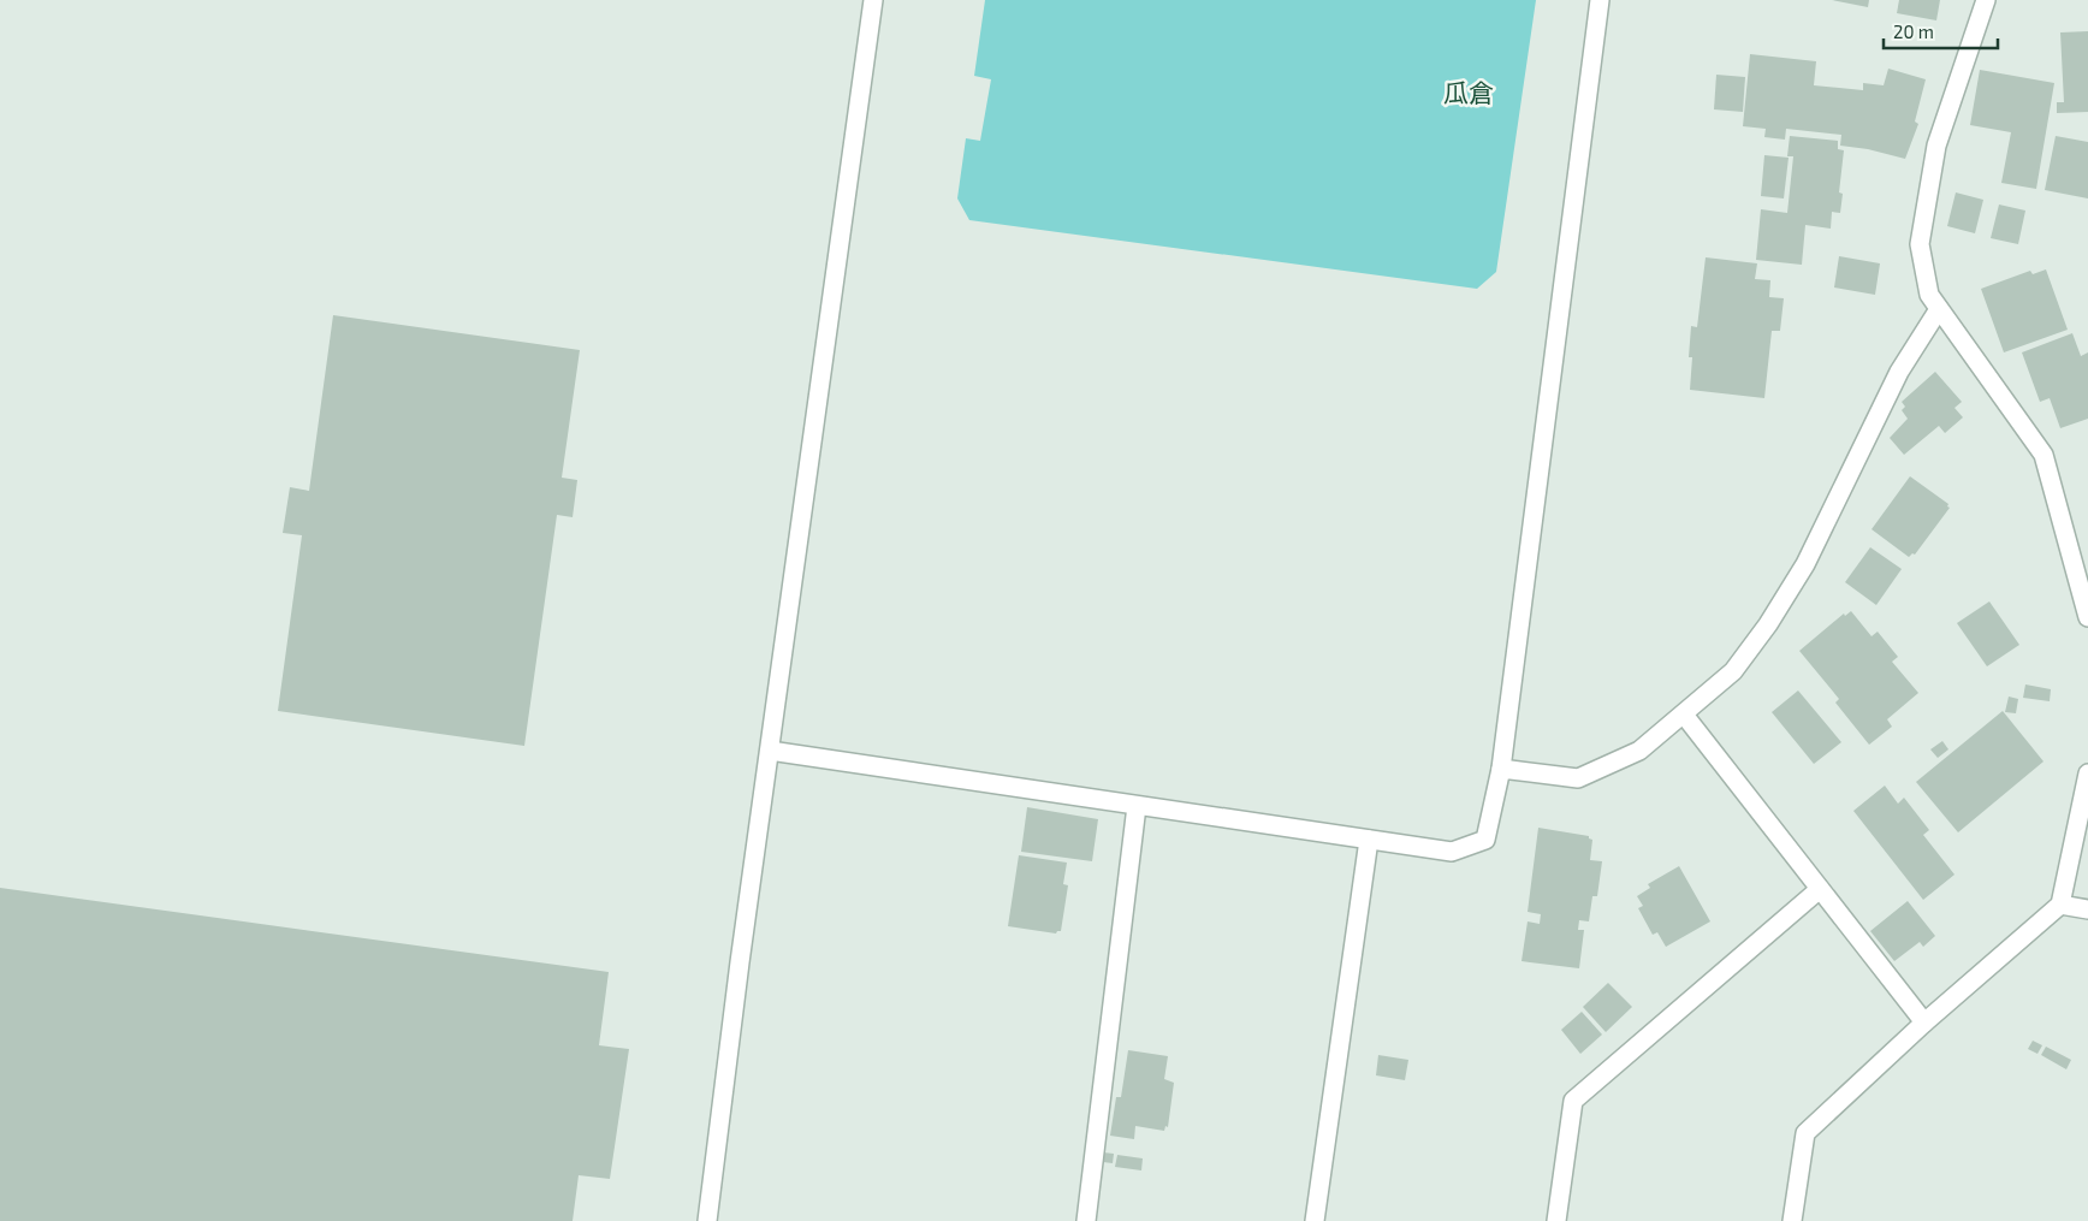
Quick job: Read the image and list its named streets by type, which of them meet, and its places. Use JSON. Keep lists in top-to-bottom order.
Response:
{
  "districts": ["瓜倉"],
  "scale_bar": "20 m"
}
